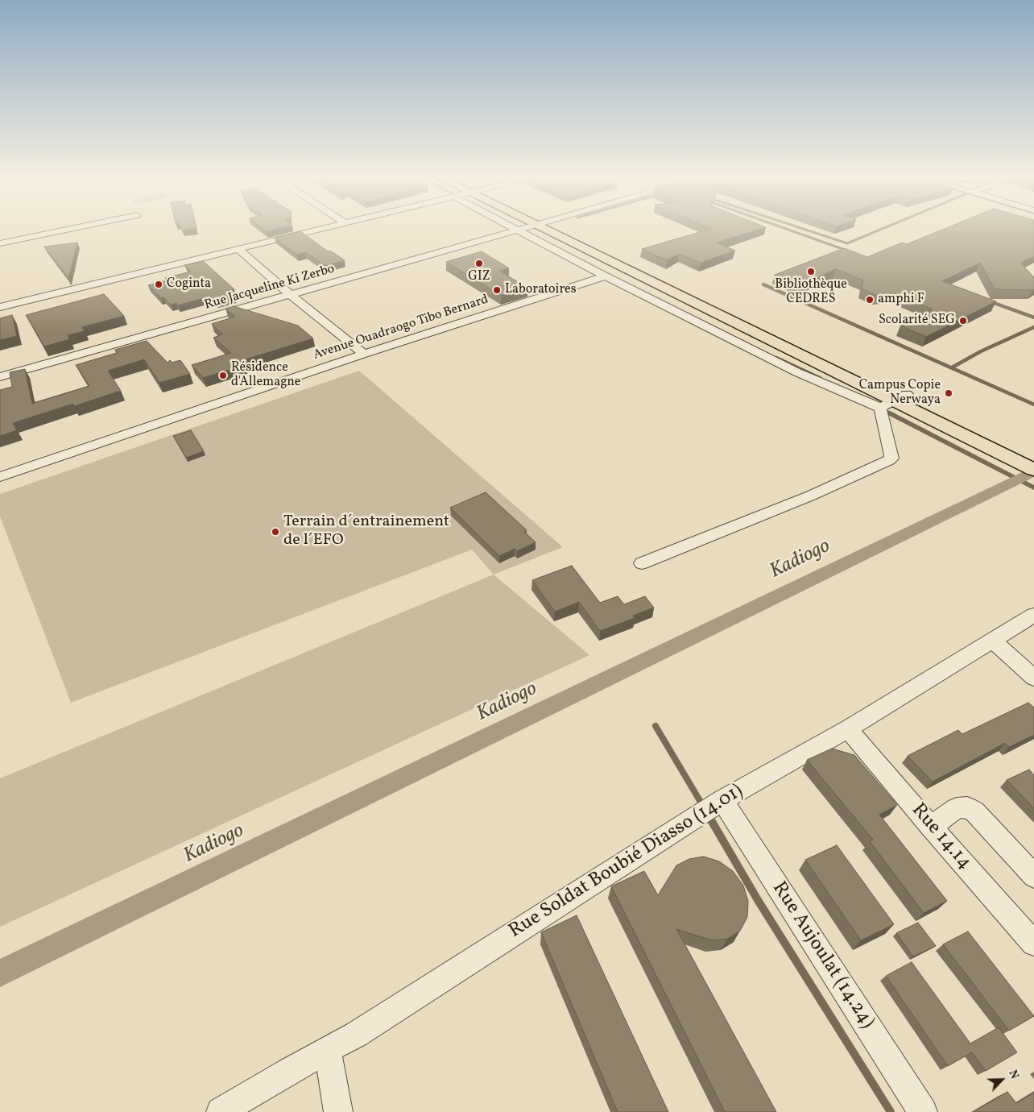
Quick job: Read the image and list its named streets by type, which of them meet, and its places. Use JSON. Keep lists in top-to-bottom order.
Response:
{
  "streets": {
    "street": [
      "Rue Jacqueline Ki Zerbo",
      "Avenue Ouadraogo Tibo Bernard",
      "Rue 14.14",
      "Rue Soldat Boubié Diasso (14.01)",
      "Rue Aujoulat (14.24)"
    ]
  },
  "crossings": [
    ["Rue 14.14", "Rue Soldat Boubié Diasso (14.01)"],
    ["Rue Soldat Boubié Diasso (14.01)", "Rue Aujoulat (14.24)"]
  ],
  "water": ["Kadiogo"],
  "places": [
    "GIZ",
    "Bibliothèque CEDRES",
    "Coginta",
    "Laboratoires",
    "amphi F",
    "Scolarité SEG",
    "Résidence d'Allemagne",
    "Campus Copie Nerwaya",
    "Terrain d´entrainement de l´EFO"
  ],
  "north": "top right"
}
